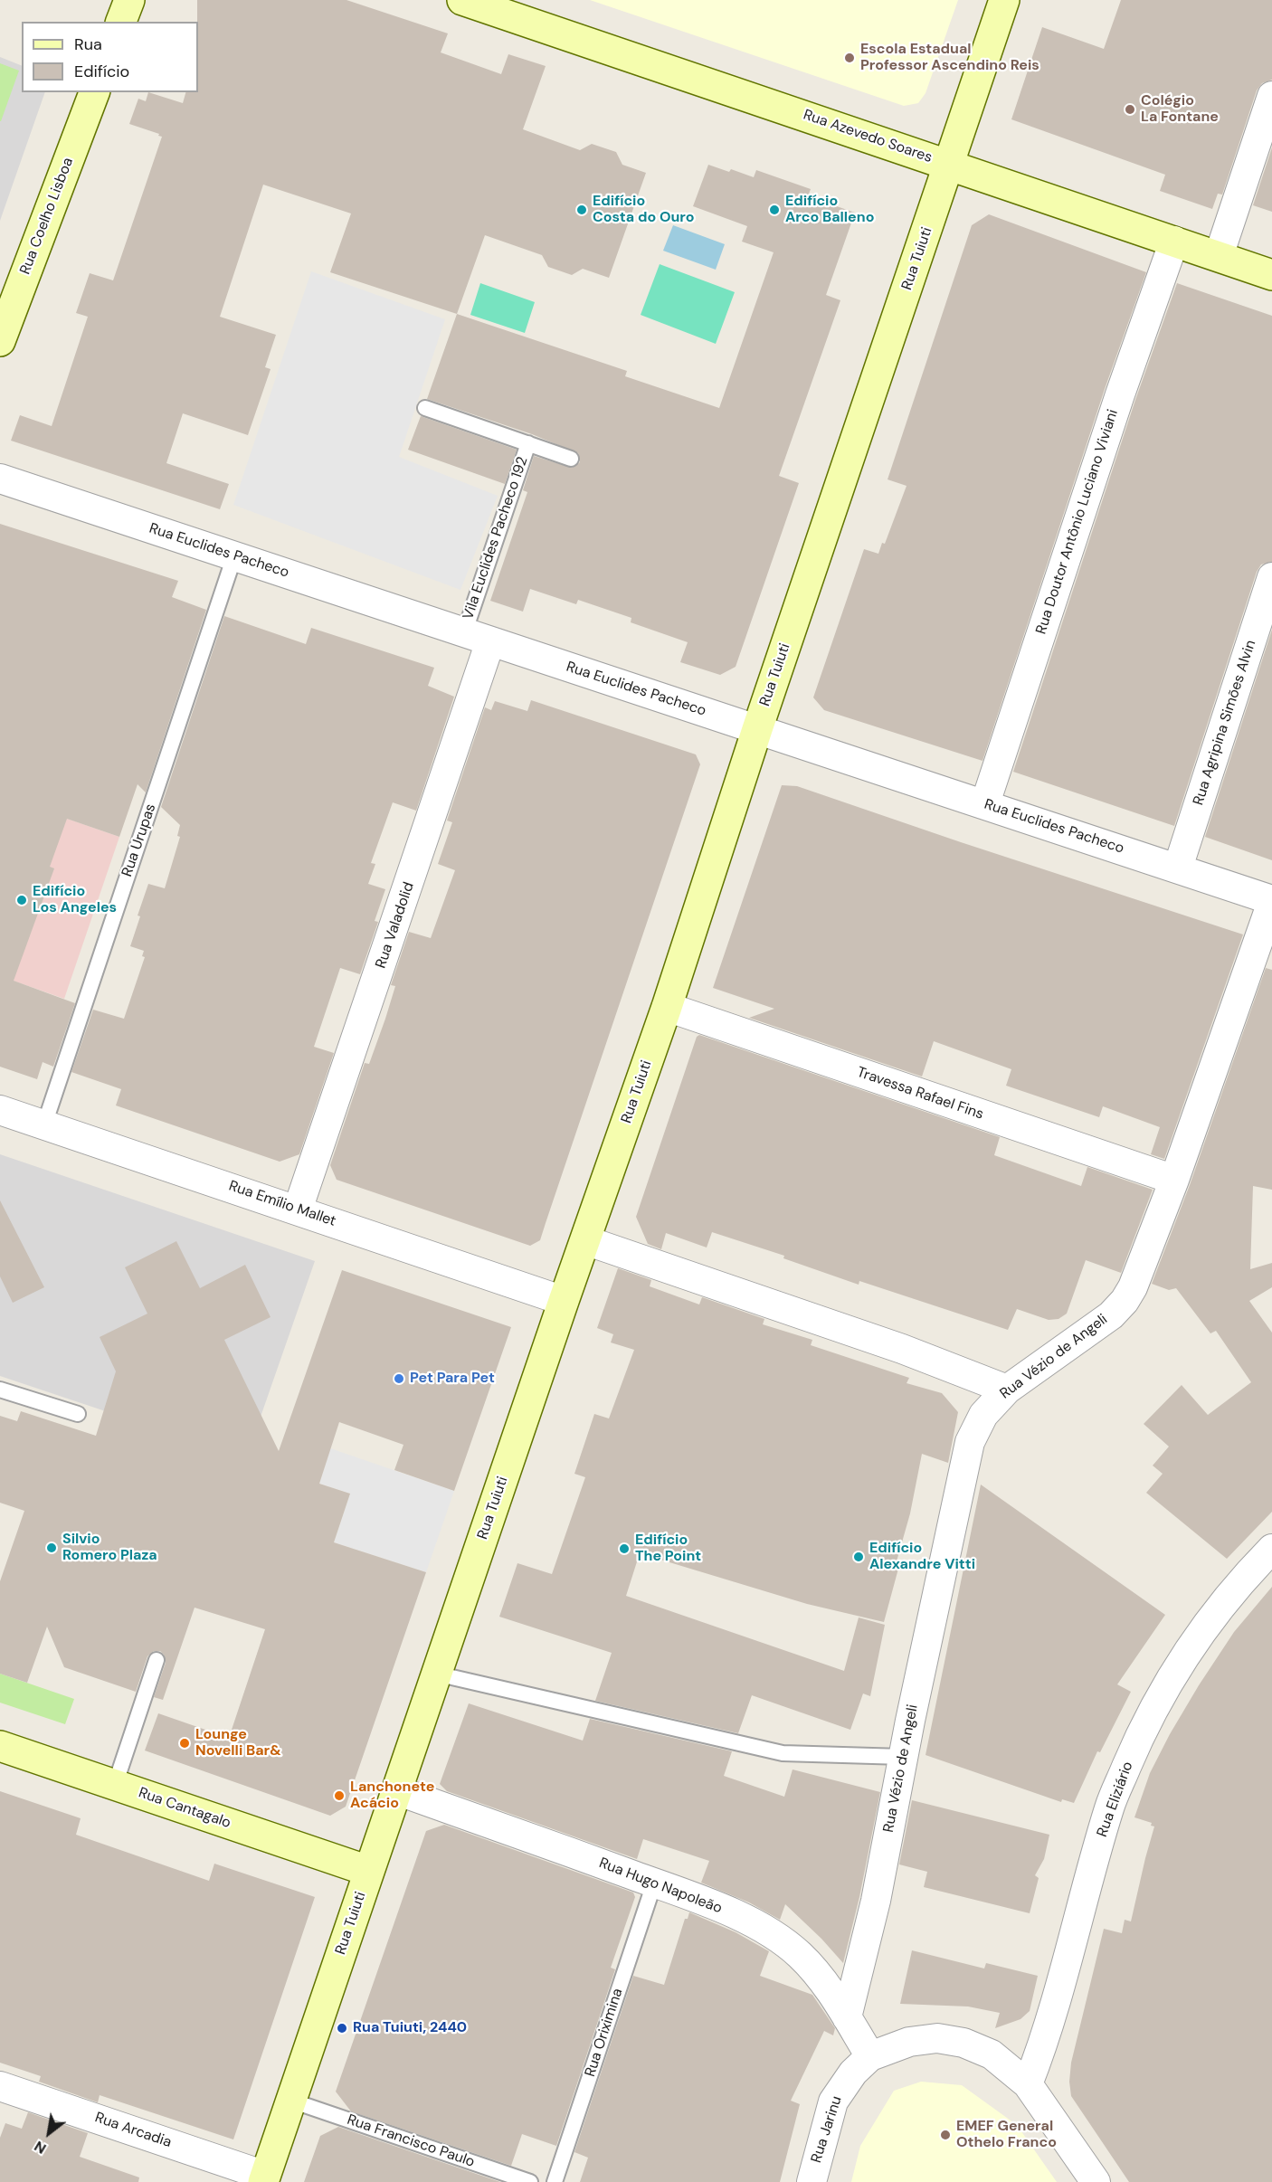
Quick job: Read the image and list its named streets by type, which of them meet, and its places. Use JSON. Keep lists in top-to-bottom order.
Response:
{
  "streets": {
    "street": [
      "Rua Azevedo Soares",
      "Rua Coelho Lisboa",
      "Rua Tuiuti",
      "Rua Doutor Antônio Luciano Viviani",
      "Rua Euclides Pacheco",
      "Rua Agripina Simões Alvin",
      "Rua Valadolid",
      "Travessa Rafael Fins",
      "Rua Emílio Mallet",
      "Rua Vézio de Angeli",
      "Rua Eliziário",
      "Rua Cantagalo",
      "Rua Hugo Napoleão",
      "Rua Jarinu",
      "Rua Arcadia"
    ],
    "lane": [
      "Vila Euclides Pacheco 192",
      "Rua Urupas",
      "Rua Oriximina",
      "Rua Francisco Paulo"
    ]
  },
  "crossings": [
    ["Rua Azevedo Soares", "Rua Tuiuti"],
    ["Rua Azevedo Soares", "Rua Doutor Antônio Luciano Viviani"],
    ["Rua Tuiuti", "Rua Euclides Pacheco"],
    ["Rua Tuiuti", "Travessa Rafael Fins"],
    ["Rua Tuiuti", "Rua Emílio Mallet"],
    ["Rua Tuiuti", "Rua Cantagalo"],
    ["Rua Tuiuti", "Rua Hugo Napoleão"],
    ["Rua Tuiuti", "Rua Arcadia"],
    ["Rua Tuiuti", "Rua Francisco Paulo"],
    ["Rua Doutor Antônio Luciano Viviani", "Rua Euclides Pacheco"],
    ["Vila Euclides Pacheco 192", "Rua Euclides Pacheco"],
    ["Rua Euclides Pacheco", "Rua Agripina Simões Alvin"],
    ["Rua Euclides Pacheco", "Rua Urupas"],
    ["Rua Euclides Pacheco", "Rua Valadolid"],
    ["Rua Euclides Pacheco", "Rua Vézio de Angeli"],
    ["Rua Urupas", "Rua Emílio Mallet"],
    ["Rua Valadolid", "Rua Emílio Mallet"],
    ["Travessa Rafael Fins", "Rua Vézio de Angeli"],
    ["Rua Vézio de Angeli", "Rua Hugo Napoleão"],
    ["Rua Hugo Napoleão", "Rua Oriximina"],
    ["Rua Hugo Napoleão", "Rua Jarinu"]
  ],
  "places": [
    "Escola Estadual Professor Ascendino Reis",
    "Colégio La Fontane",
    "Edifício Costa do Ouro",
    "Edifício Arco Balleno",
    "Edifício Los Angeles",
    "Pet Para Pet",
    "Silvio Romero Plaza",
    "Edifício The Point",
    "Edifício Alexandre Vitti",
    "Lounge Novelli Bar&",
    "Lanchonete Acácio",
    "Rua Tuiuti, 2440",
    "EMEF General Othelo Franco"
  ],
  "legend": ["Rua", "Edifício"],
  "north": "bottom left"
}
